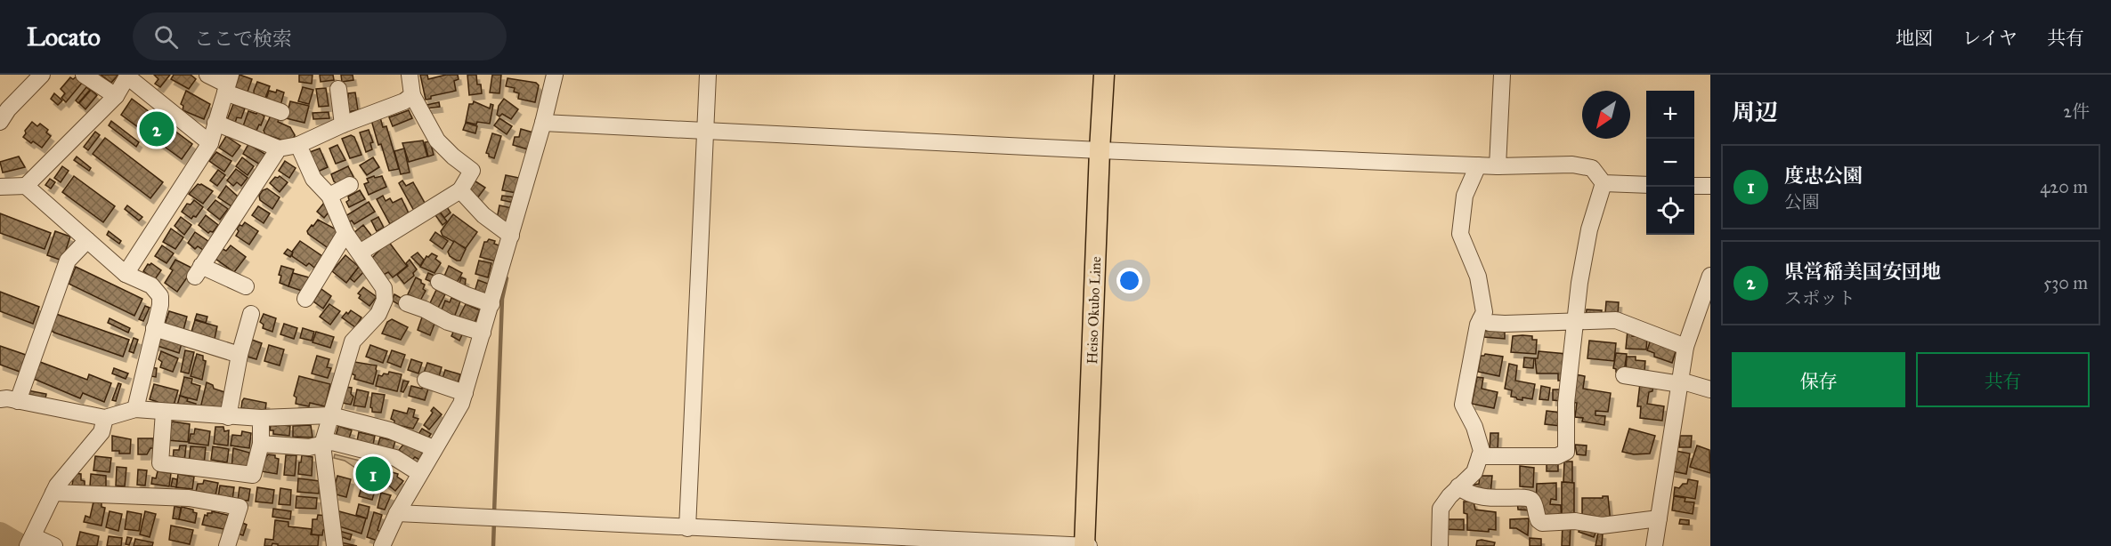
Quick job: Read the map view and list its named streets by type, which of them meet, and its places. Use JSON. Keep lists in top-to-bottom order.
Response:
{
  "streets": {
    "main road": ["Heiso Okubo Line"]
  },
  "north": "bottom left",
  "page": {
    "header": "Locato",
    "search": "ここで検索",
    "nav": ["地図", "レイヤ", "共有"],
    "heading": ["周辺", "2件"],
    "map_buttons": ["+", "−"],
    "pins": ["2", "1"],
    "list": [
      {
        "mark": "1",
        "name": "度忠公園",
        "note": "公園",
        "value": "420 m"
      },
      {
        "mark": "2",
        "name": "県営稲美国安団地",
        "note": "スポット",
        "value": "530 m"
      }
    ],
    "buttons": ["保存", "共有"]
  }
}
